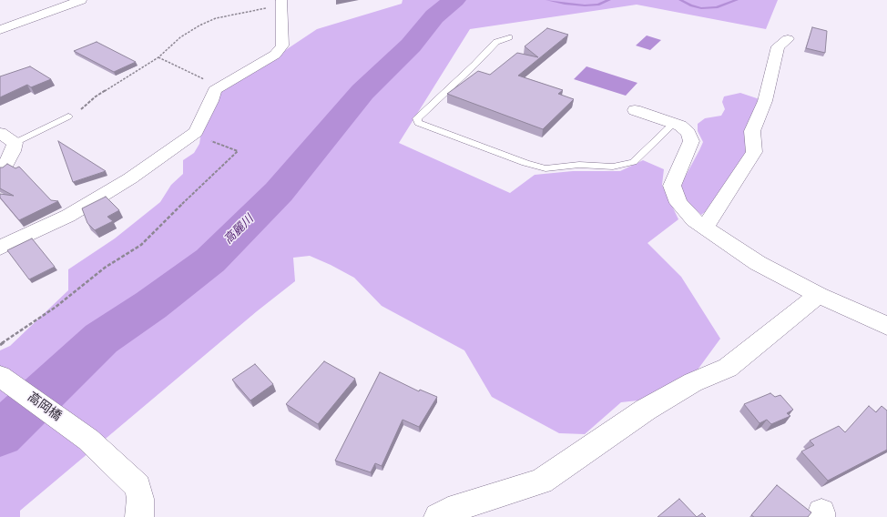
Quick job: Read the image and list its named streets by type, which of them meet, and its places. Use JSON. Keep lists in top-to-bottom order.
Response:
{
  "streets": {
    "street": ["高岡橋"]
  },
  "water": ["高麗川"]
}
